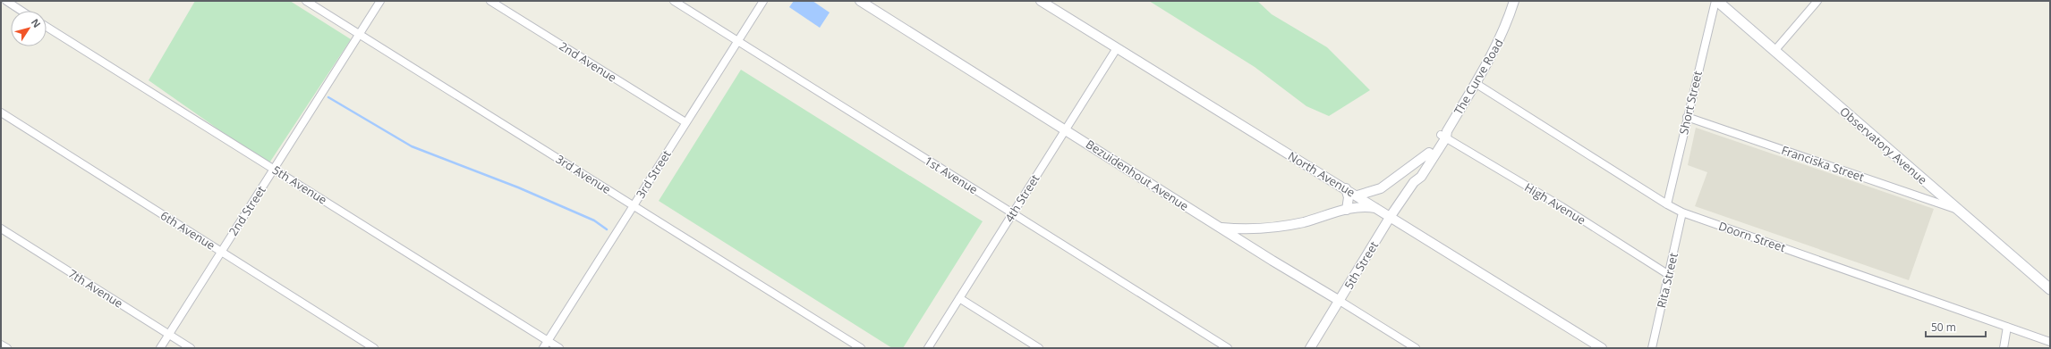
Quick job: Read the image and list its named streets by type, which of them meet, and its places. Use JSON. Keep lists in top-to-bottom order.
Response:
{
  "streets": {
    "main road": ["Observatory Avenue"],
    "street": [
      "2nd Avenue",
      "The Curve Road",
      "Short Street",
      "Franciska Street",
      "3rd Avenue",
      "3rd Street",
      "North Avenue",
      "1st Avenue",
      "Bezuidenhout Avenue",
      "5th Avenue",
      "4th Street",
      "High Avenue",
      "2nd Street",
      "6th Avenue",
      "Doorn Street",
      "5th Street",
      "Rita Street",
      "7th Avenue"
    ]
  },
  "crossings": [
    ["2nd Avenue", "3rd Street"],
    ["The Curve Road", "High Avenue"],
    ["The Curve Road", "Doorn Street"],
    ["The Curve Road", "5th Street"],
    ["Short Street", "Observatory Avenue"],
    ["Short Street", "Franciska Street"],
    ["Short Street", "Doorn Street"],
    ["Observatory Avenue", "Franciska Street"],
    ["3rd Avenue", "3rd Street"],
    ["3rd Avenue", "2nd Street"],
    ["3rd Street", "1st Avenue"],
    ["3rd Street", "5th Avenue"],
    ["North Avenue", "4th Street"],
    ["North Avenue", "5th Street"],
    ["1st Avenue", "4th Street"],
    ["Bezuidenhout Avenue", "4th Street"],
    ["Bezuidenhout Avenue", "5th Street"],
    ["5th Avenue", "2nd Street"],
    ["High Avenue", "5th Street"],
    ["High Avenue", "Rita Street"],
    ["2nd Street", "6th Avenue"],
    ["2nd Street", "7th Avenue"],
    ["Doorn Street", "Rita Street"]
  ],
  "scale_bar": "50 m",
  "north": "top right"
}
